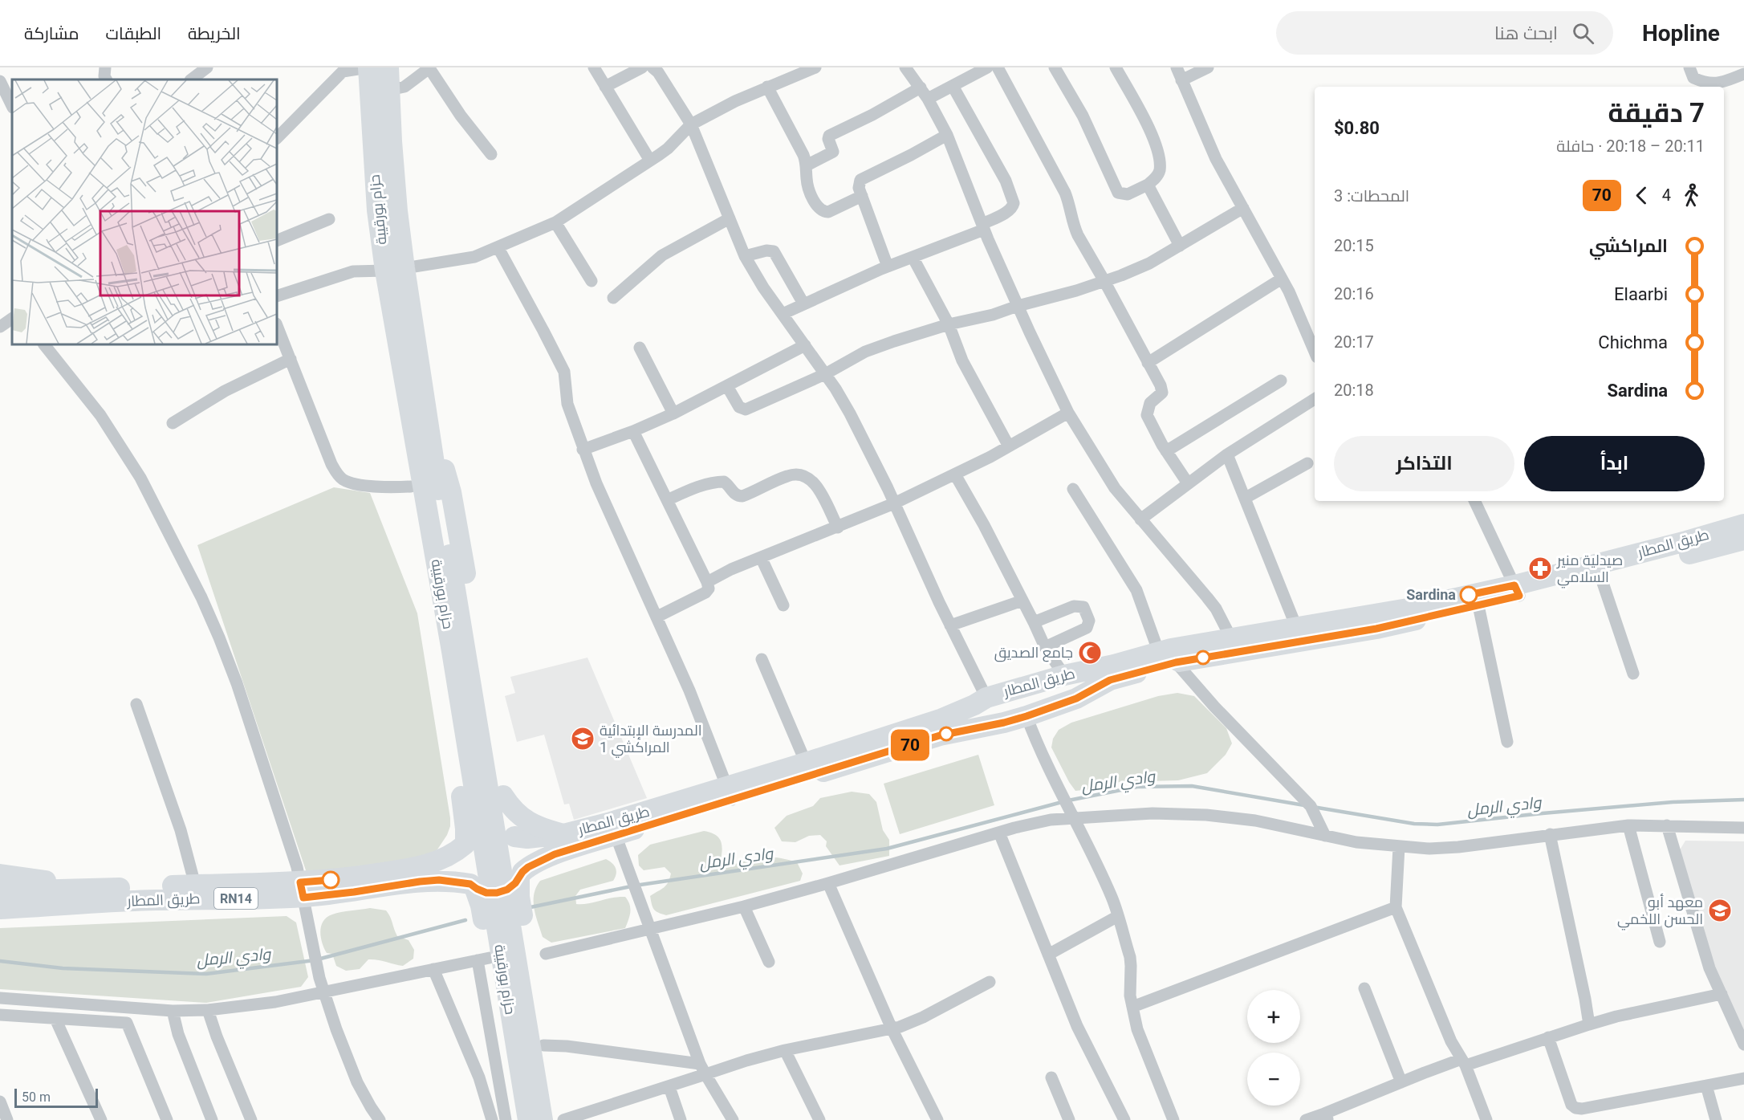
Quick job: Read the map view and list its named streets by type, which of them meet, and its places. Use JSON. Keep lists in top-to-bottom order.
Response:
{
  "streets": {
    "main road": ["حزام بورقيبة", "طريق المطار", "RN14"]
  },
  "water": ["وادي الرمل"],
  "places": {
    "pharmacy": ["صيدلية منير السلامي"],
    "other": ["Sardina"],
    "mosque": ["جامع الصديق"],
    "school or university": ["المدرسة الإبتدائية المراكشي 1", "معهد أبو الحسن اللخمي"]
  },
  "lines": ["bus line 70"],
  "scale_bar": "50 m",
  "page": {
    "header": "Hopline",
    "search": "ابحث هنا",
    "nav": ["الخريطة", "الطبقات", "مشاركة"],
    "on_map": "70",
    "heading": ["7 دقيقة", "20:11 – 20:18 · حافلة", "$0.80"],
    "legs": ["4", "70", "المحطات: 3"],
    "list": [
      {
        "name": "المراكشي",
        "value": "20:15"
      },
      {
        "name": "Elaarbi",
        "value": "20:16"
      },
      {
        "name": "Chichma",
        "value": "20:17"
      },
      {
        "name": "Sardina",
        "value": "20:18"
      }
    ],
    "buttons": ["ابدأ", "التذاكر"],
    "map_buttons": ["+", "−"],
    "scale": "50 m"
  }
}
